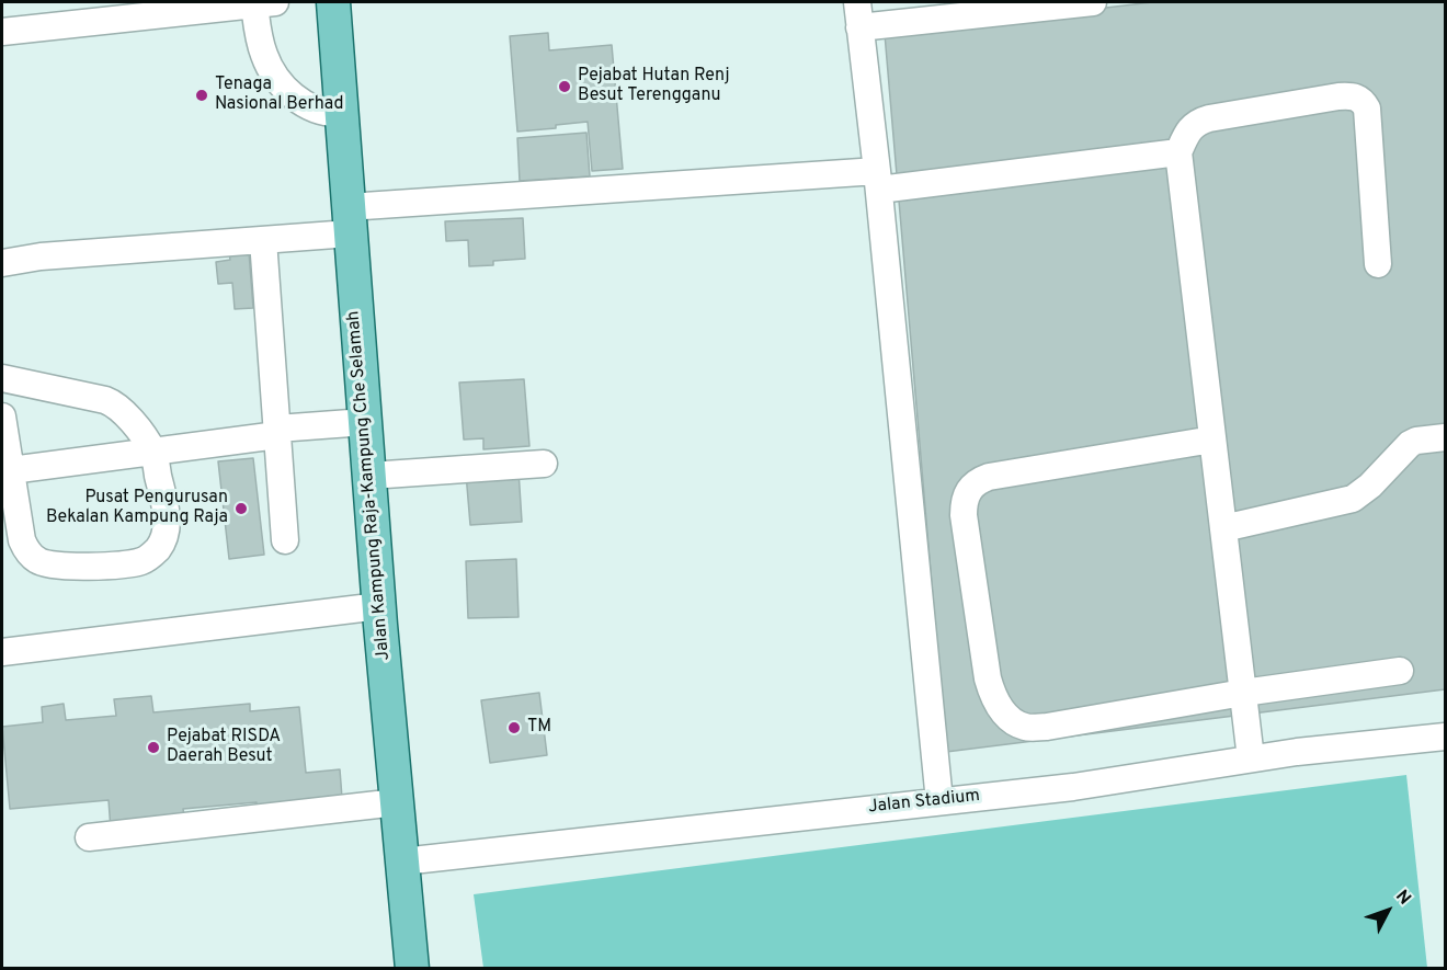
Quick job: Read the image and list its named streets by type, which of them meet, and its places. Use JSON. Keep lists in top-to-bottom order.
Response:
{
  "streets": {
    "main road": ["Jalan Kampung Raja-Kampung Che Selamah"],
    "street": ["Jalan Stadium"]
  },
  "crossings": [
    ["Jalan Kampung Raja-Kampung Che Selamah", "Jalan Stadium"]
  ],
  "places": [
    "Pejabat Hutan Renj Besut Terengganu",
    "Tenaga Nasional Berhad",
    "Pusat Pengurusan Bekalan Kampung Raja",
    "TM",
    "Pejabat RISDA Daerah Besut"
  ],
  "north": "top right"
}
